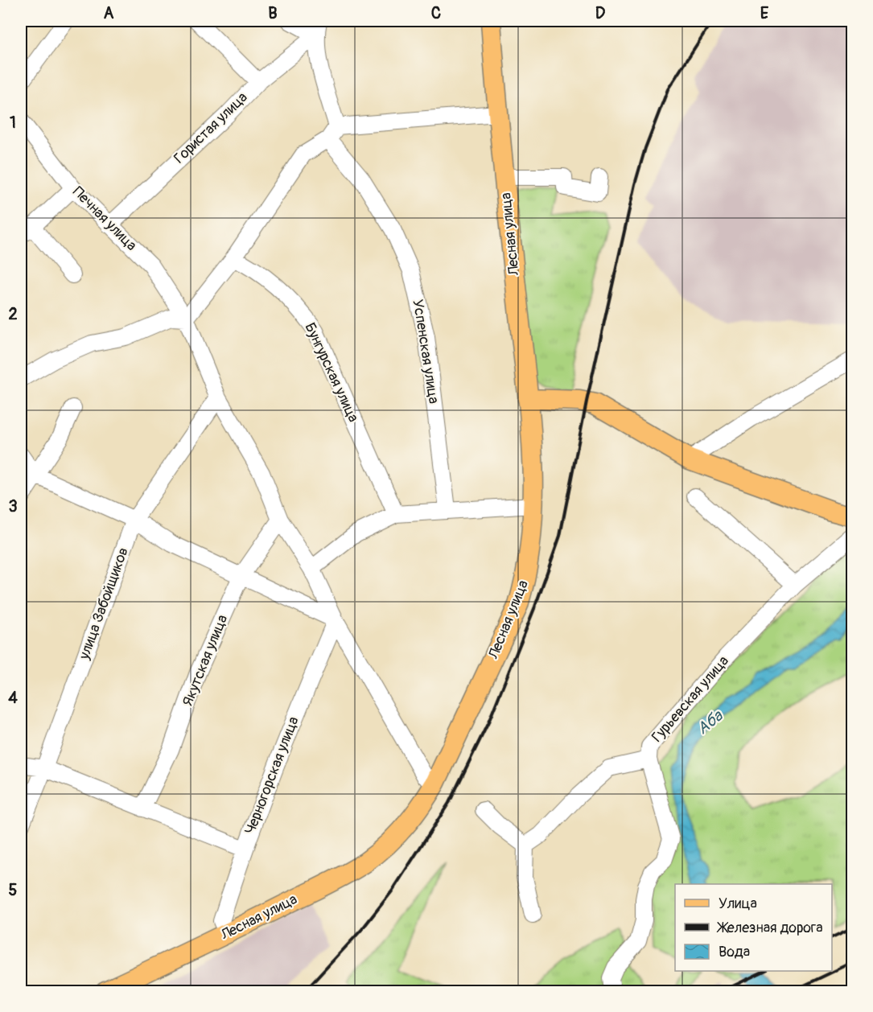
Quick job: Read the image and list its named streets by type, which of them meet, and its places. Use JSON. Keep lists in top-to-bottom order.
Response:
{
  "streets": {
    "main road": ["Лесная улица"],
    "street": [
      "Гористая улица",
      "Печная улица",
      "Успенская улица",
      "Бунгурская улица",
      "улица Забойщиков",
      "Якутская улица",
      "Гурьевская улица",
      "Черногорская улица"
    ]
  },
  "crossings": [
    ["Гористая улица", "Печная улица"],
    ["Гористая улица", "Успенская улица"],
    ["Лесная улица", "Черногорская улица"]
  ],
  "water": ["Аба"],
  "legend": ["Улица", "Железная дорога", "Вода"],
  "grid": {
    "columns": [
      "A",
      "B",
      "C",
      "D",
      "E"
    ],
    "rows": [
      "1",
      "2",
      "3",
      "4",
      "5"
    ]
  }
}
